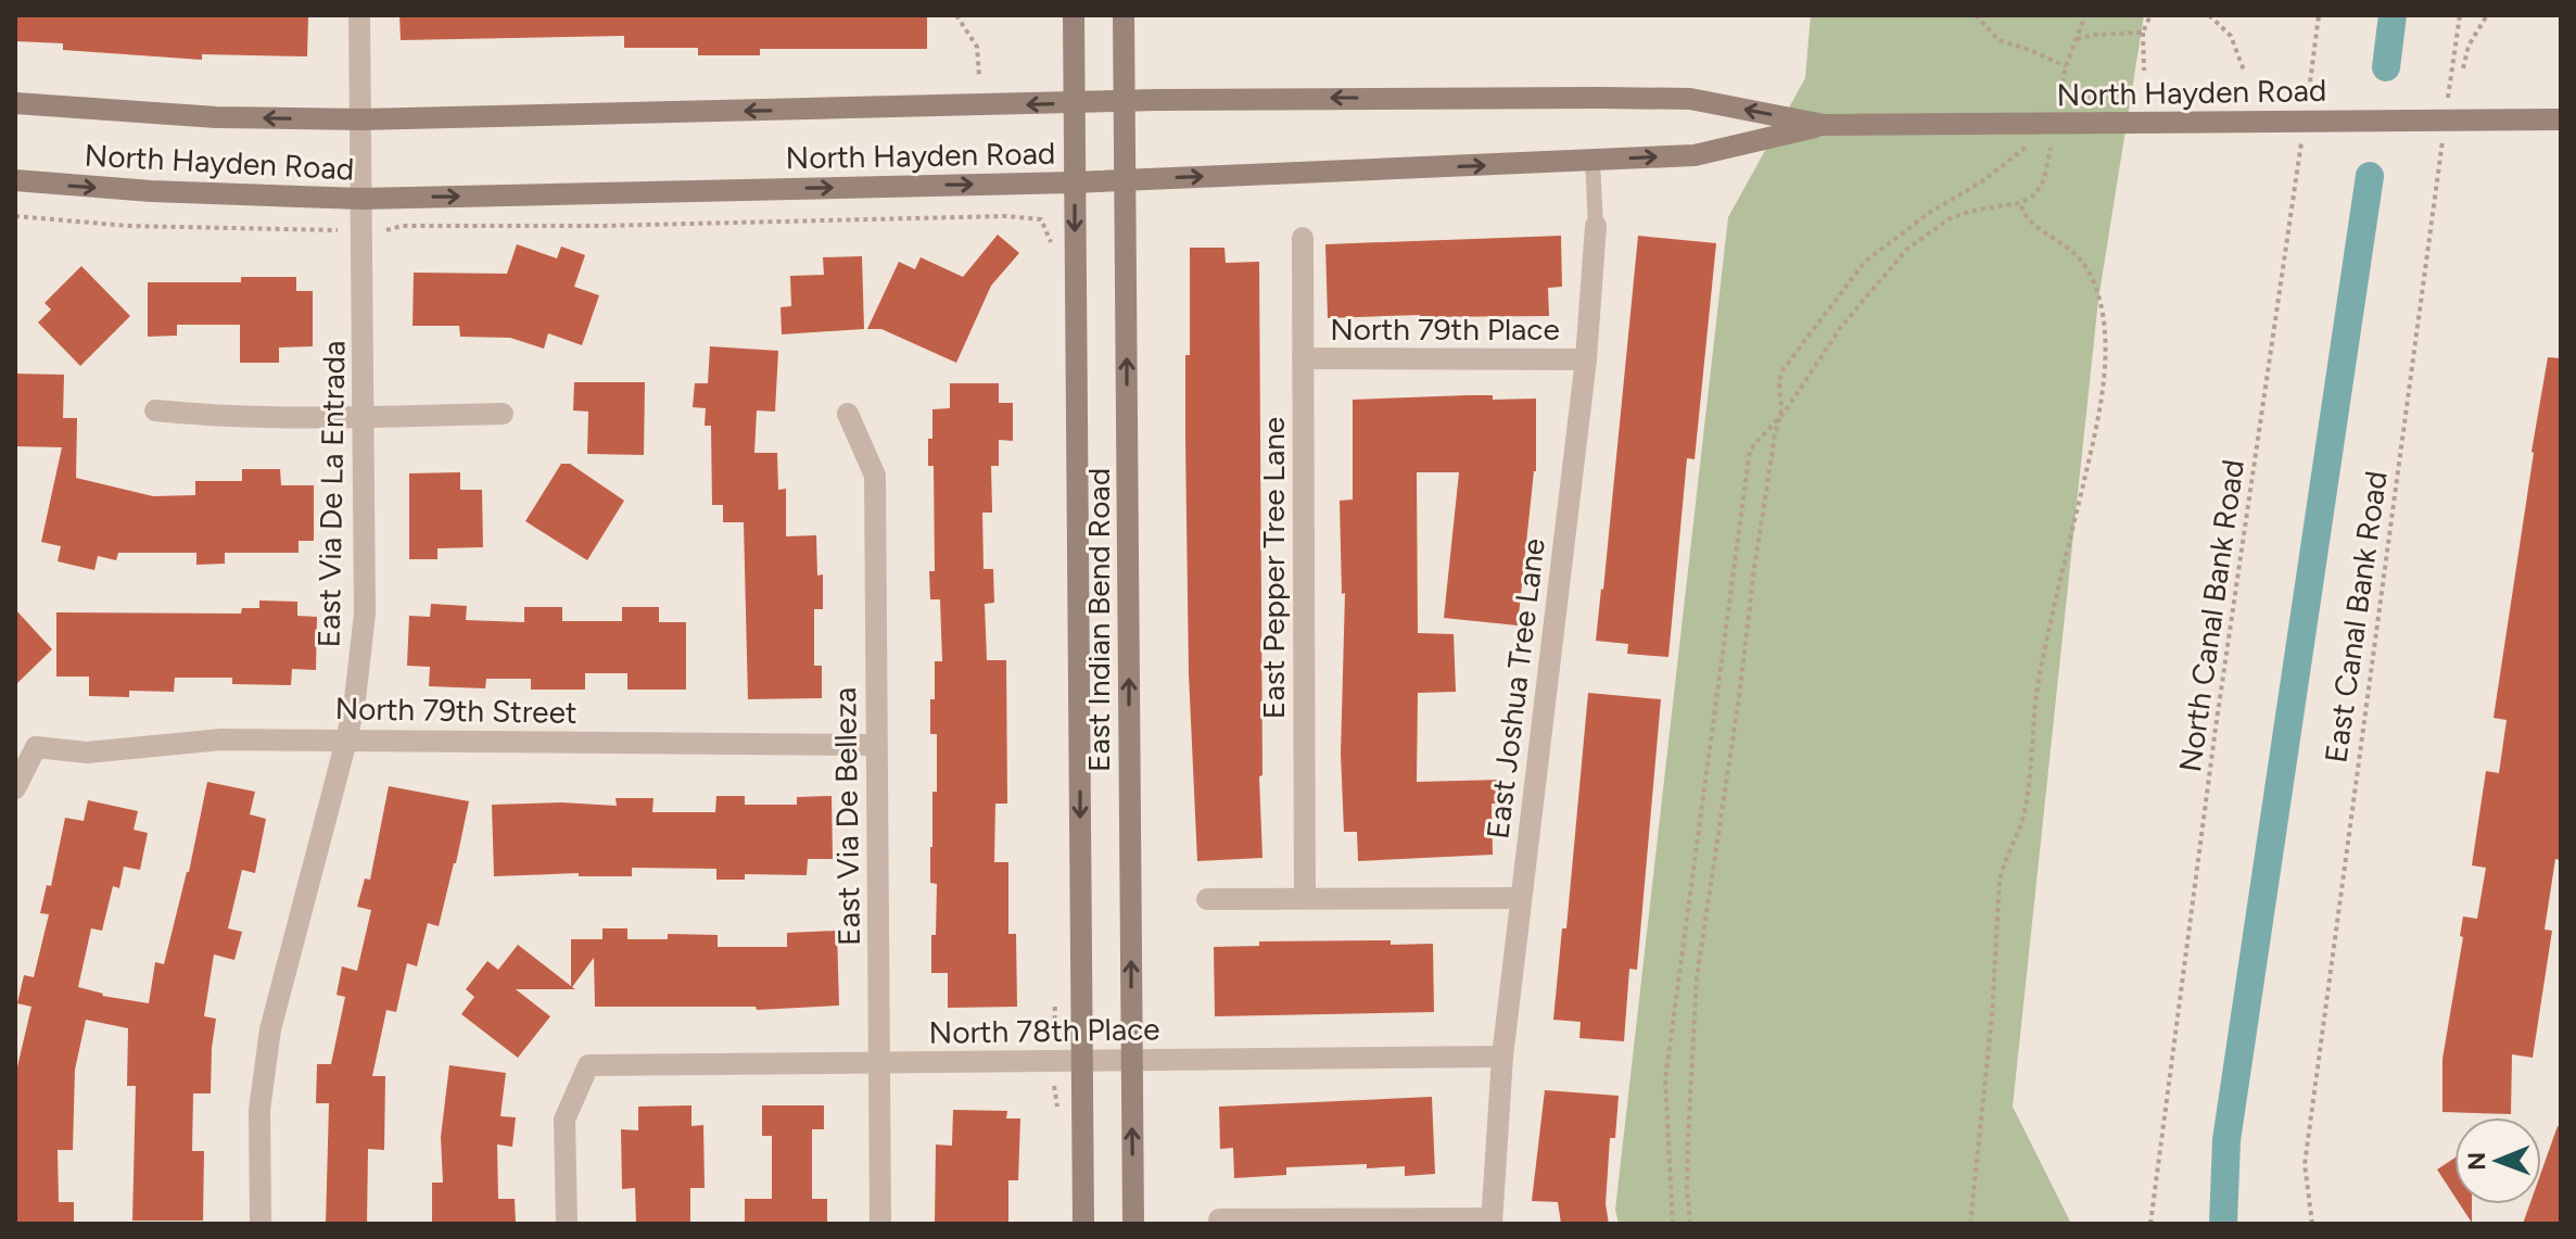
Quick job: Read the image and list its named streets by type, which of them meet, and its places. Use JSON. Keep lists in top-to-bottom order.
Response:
{
  "streets": {
    "main road": ["North Hayden Road", "East Indian Bend Road"],
    "street": [
      "North 79th Place",
      "East Via De La Entrada",
      "East Pepper Tree Lane",
      "East Joshua Tree Lane",
      "North 79th Street",
      "East Via De Belleza",
      "North 78th Place"
    ],
    "path": ["North Canal Bank Road", "East Canal Bank Road"]
  },
  "crossings": [
    ["North Hayden Road", "East Via De La Entrada"],
    ["North Hayden Road", "North Canal Bank Road"],
    ["North Hayden Road", "East Canal Bank Road"],
    ["North Hayden Road", "East Indian Bend Road"],
    ["North Hayden Road", "East Joshua Tree Lane"],
    ["North 79th Place", "East Pepper Tree Lane"],
    ["North 79th Place", "East Joshua Tree Lane"],
    ["East Via De La Entrada", "North 79th Street"],
    ["East Indian Bend Road", "North 78th Place"],
    ["East Joshua Tree Lane", "North 78th Place"],
    ["North 79th Street", "East Via De Belleza"],
    ["East Via De Belleza", "North 78th Place"]
  ],
  "north": "left"
}
